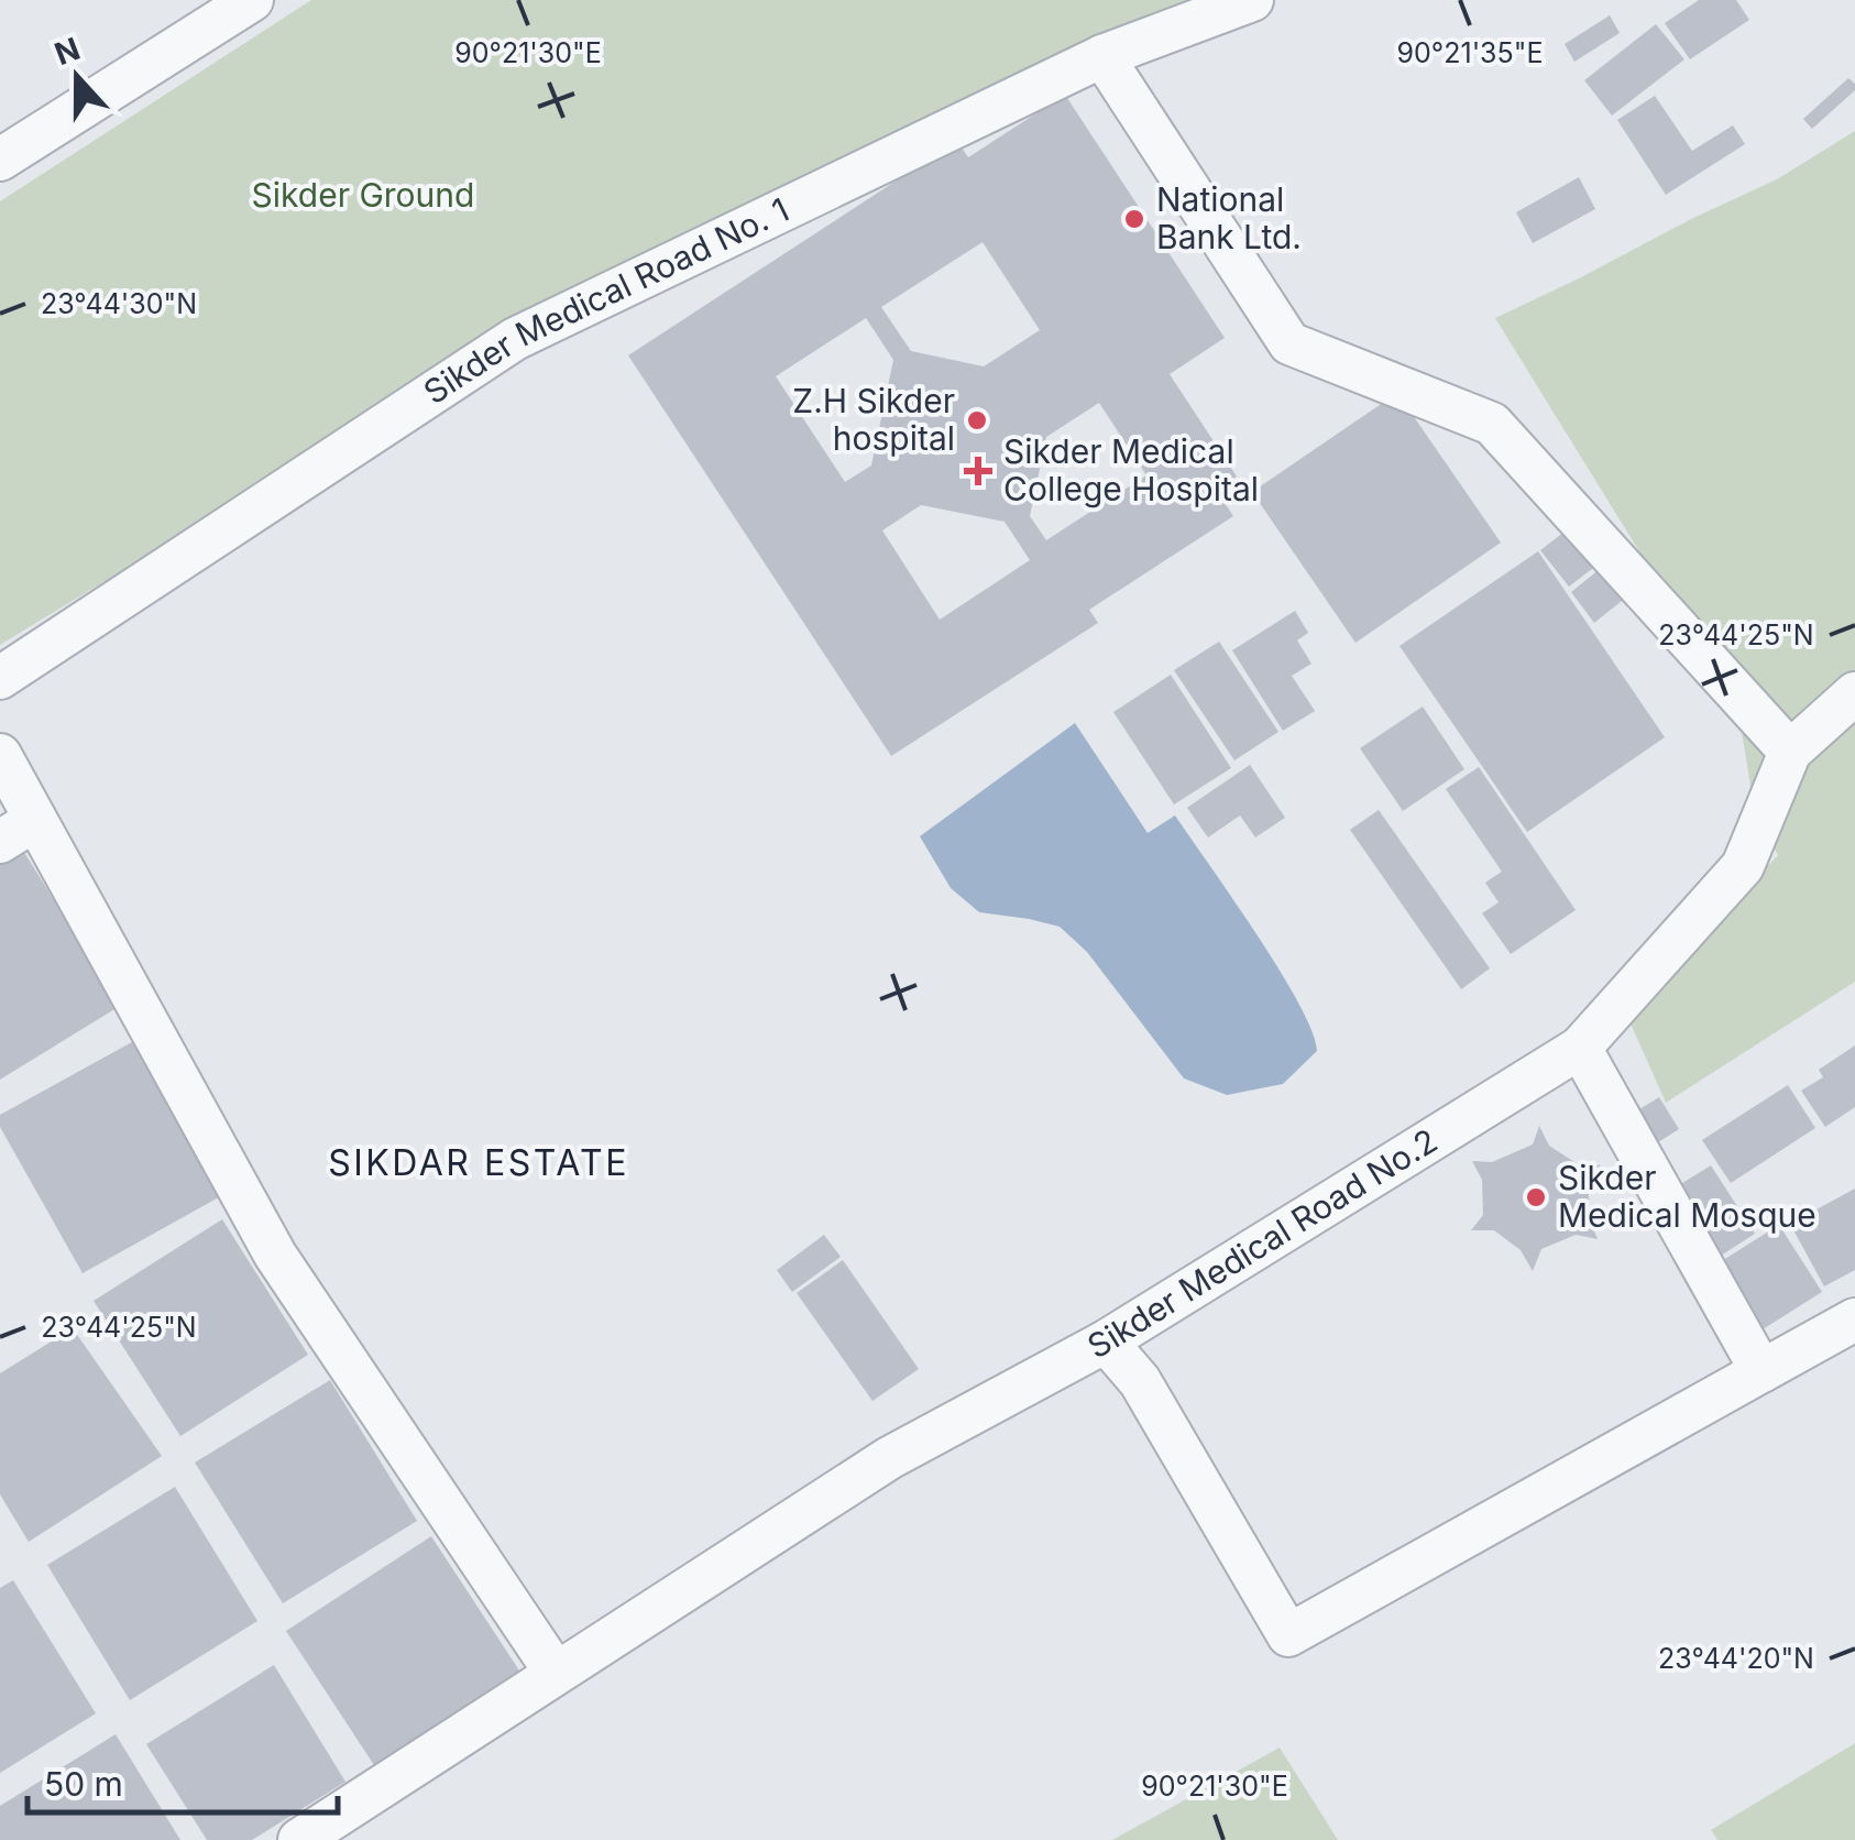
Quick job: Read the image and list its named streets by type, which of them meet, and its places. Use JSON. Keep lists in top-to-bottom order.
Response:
{
  "streets": {
    "street": ["Sikder Medical Road No. 1", "Sikder Medical Road No.2"]
  },
  "districts": ["SIKDAR ESTATE"],
  "parks": ["Sikder Ground"],
  "places": {
    "other": ["National Bank Ltd.", "Z.H Sikder hospital", "Sikder Medical Mosque"],
    "health": ["Sikder Medical College Hospital"]
  },
  "scale_bar": "50 m",
  "north": "top",
  "coordinates": [
    "90°21'30\"E",
    "90°21'35\"E",
    "23°44'30\"N",
    "23°44'25\"N",
    "23°44'20\"N"
  ]
}
